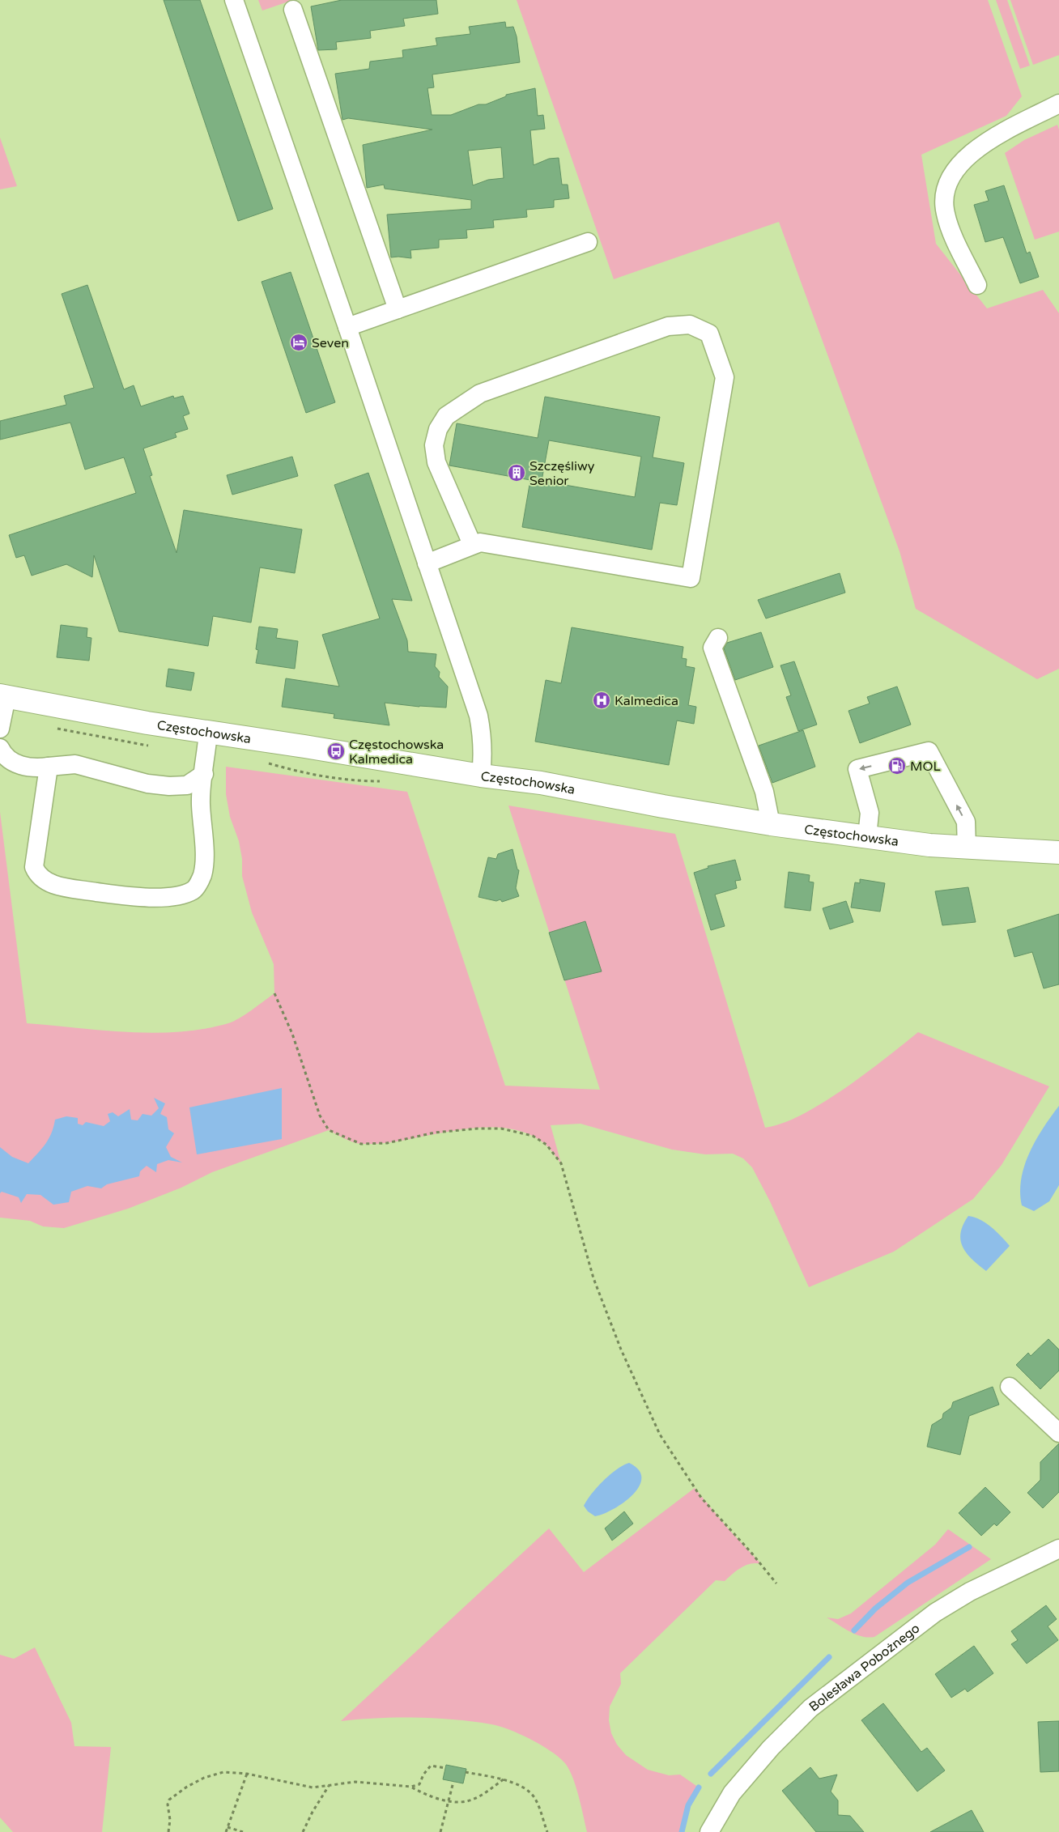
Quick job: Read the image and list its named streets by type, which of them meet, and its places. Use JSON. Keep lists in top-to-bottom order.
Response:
{
  "streets": {
    "main road": ["Częstochowska"],
    "street": ["Bolesława Pobożnego"]
  },
  "places": {
    "hotel": ["Seven"],
    "building": ["Szczęśliwy Senior"],
    "hospital": ["Kalmedica"],
    "bus stop": ["Częstochowska Kalmedica"],
    "fuel station": ["MOL"]
  }
}
